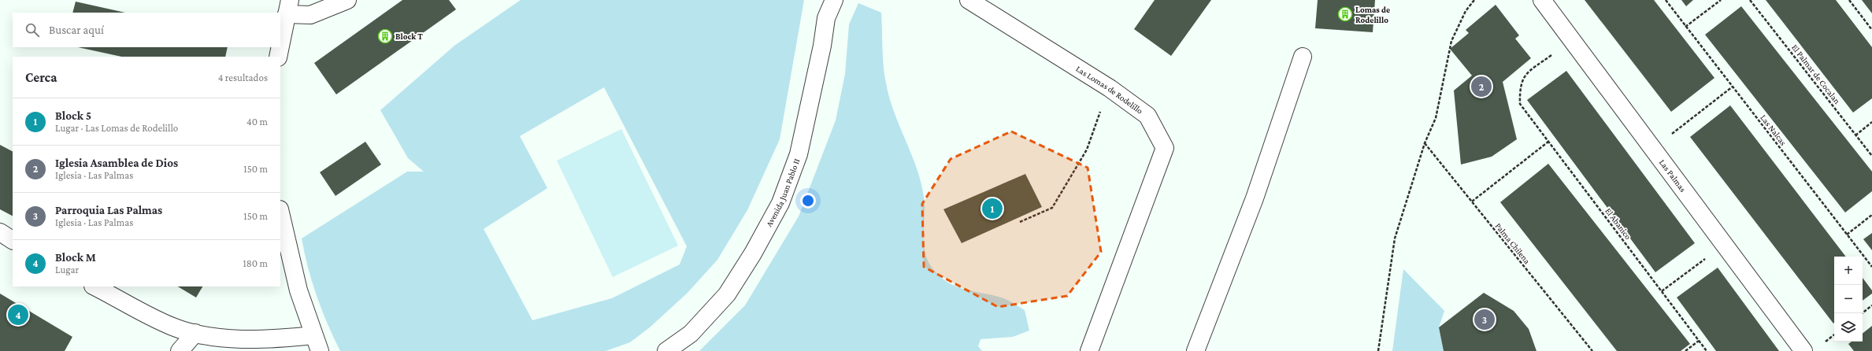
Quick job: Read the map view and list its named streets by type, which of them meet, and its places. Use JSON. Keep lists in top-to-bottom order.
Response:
{
  "streets": {
    "street": ["Las Lomas de Rodelillo", "Las Palmas", "Avenida Juan Pablo II"],
    "path": [
      "El Palmar de Cocalan",
      "Las Nalcas",
      "El Abanico",
      "Palma Chilena"
    ]
  },
  "crossings": [
    ["Las Palmas", "El Abanico"]
  ],
  "places": {
    "building": ["Lomas de Rodelillo", "Block T"]
  },
  "page": {
    "search": "Buscar aquí",
    "heading": ["Cerca", "4 resultados"],
    "pins": [
      "2",
      "1",
      "4",
      "3"
    ],
    "list": [
      {
        "mark": "1",
        "name": "Block 5",
        "note": "Lugar · Las Lomas de Rodelillo",
        "value": "40 m"
      },
      {
        "mark": "2",
        "name": "Iglesia Asamblea de Dios",
        "note": "Iglesia · Las Palmas",
        "value": "150 m"
      },
      {
        "mark": "3",
        "name": "Parroquia Las Palmas",
        "note": "Iglesia · Las Palmas",
        "value": "150 m"
      },
      {
        "mark": "4",
        "name": "Block M",
        "note": "Lugar",
        "value": "180 m"
      }
    ],
    "map_buttons": ["+", "−"]
  }
}
